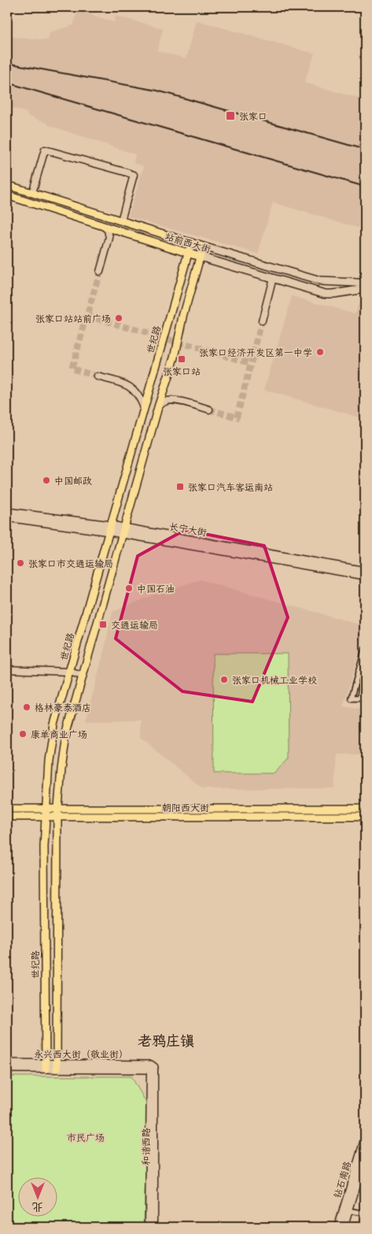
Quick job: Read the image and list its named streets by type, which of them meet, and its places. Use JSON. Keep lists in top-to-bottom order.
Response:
{
  "streets": {
    "main road": [
      "站前西大街",
      "世纪路",
      "长宁大街",
      "朝阳西大街",
      "永兴西大街（敬业街）",
      "钻石南路"
    ],
    "street": ["和谐西路"]
  },
  "crossings": [
    ["站前西大街", "世纪路"],
    ["世纪路", "长宁大街"],
    ["世纪路", "朝阳西大街"],
    ["世纪路", "永兴西大街（敬业街）"],
    ["永兴西大街（敬业街）", "和谐西路"]
  ],
  "districts": ["老鸦庄镇"],
  "parks": ["市民广场"],
  "places": {
    "transit": [
      "张家口",
      "张家口站",
      "张家口汽车客运南站",
      "交通运输局"
    ],
    "other": [
      "张家口站站前广场",
      "张家口经济开发区第一中学",
      "中国邮政",
      "张家口市交通运输局",
      "中国石油",
      "张家口机械工业学校",
      "格林豪泰酒店",
      "康单商业广场"
    ]
  },
  "north": "bottom"
}
